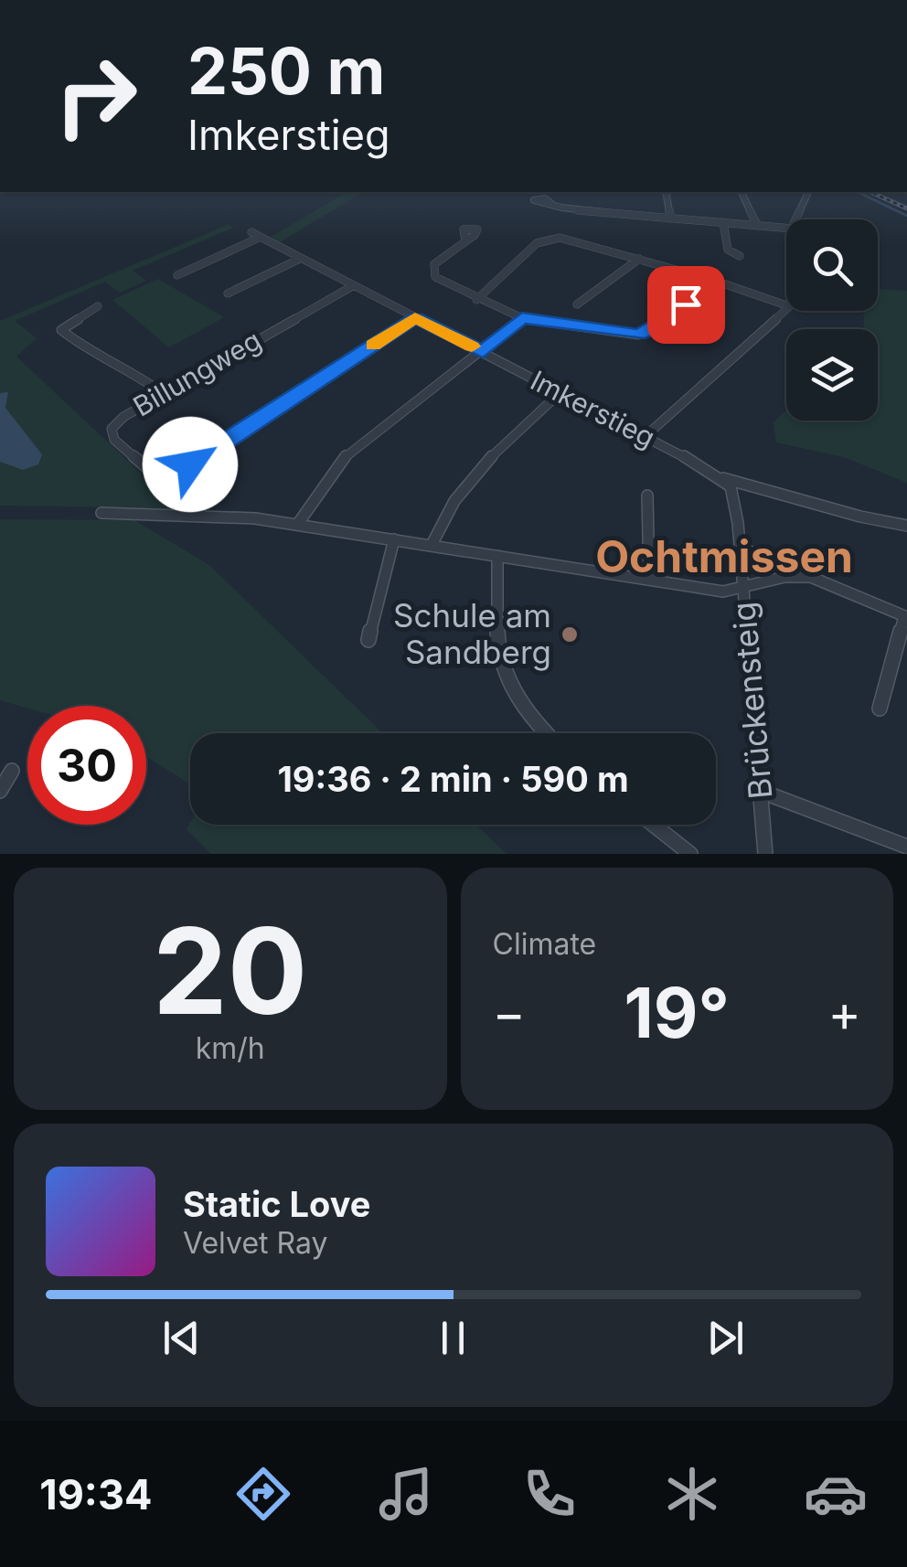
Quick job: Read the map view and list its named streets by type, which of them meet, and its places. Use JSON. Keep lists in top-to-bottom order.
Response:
{
  "streets": {
    "street": ["Billungweg", "Imkerstieg", "Brückensteig"]
  },
  "crossings": [
    ["Billungweg", "Imkerstieg"]
  ],
  "districts": ["Ochtmissen"],
  "places": ["Schule am Sandberg"],
  "page": {
    "turn": ["250 m", "Imkerstieg"],
    "limit": "30",
    "trip": "19:36 · 2 min · 590 m",
    "tile": [
      ["20", "km/h"],
      "Climate"
    ],
    "heat": ["−", "19°", "+"],
    "song": ["Static Love", "Velvet Ray"],
    "tabs": "19:34"
  }
}
